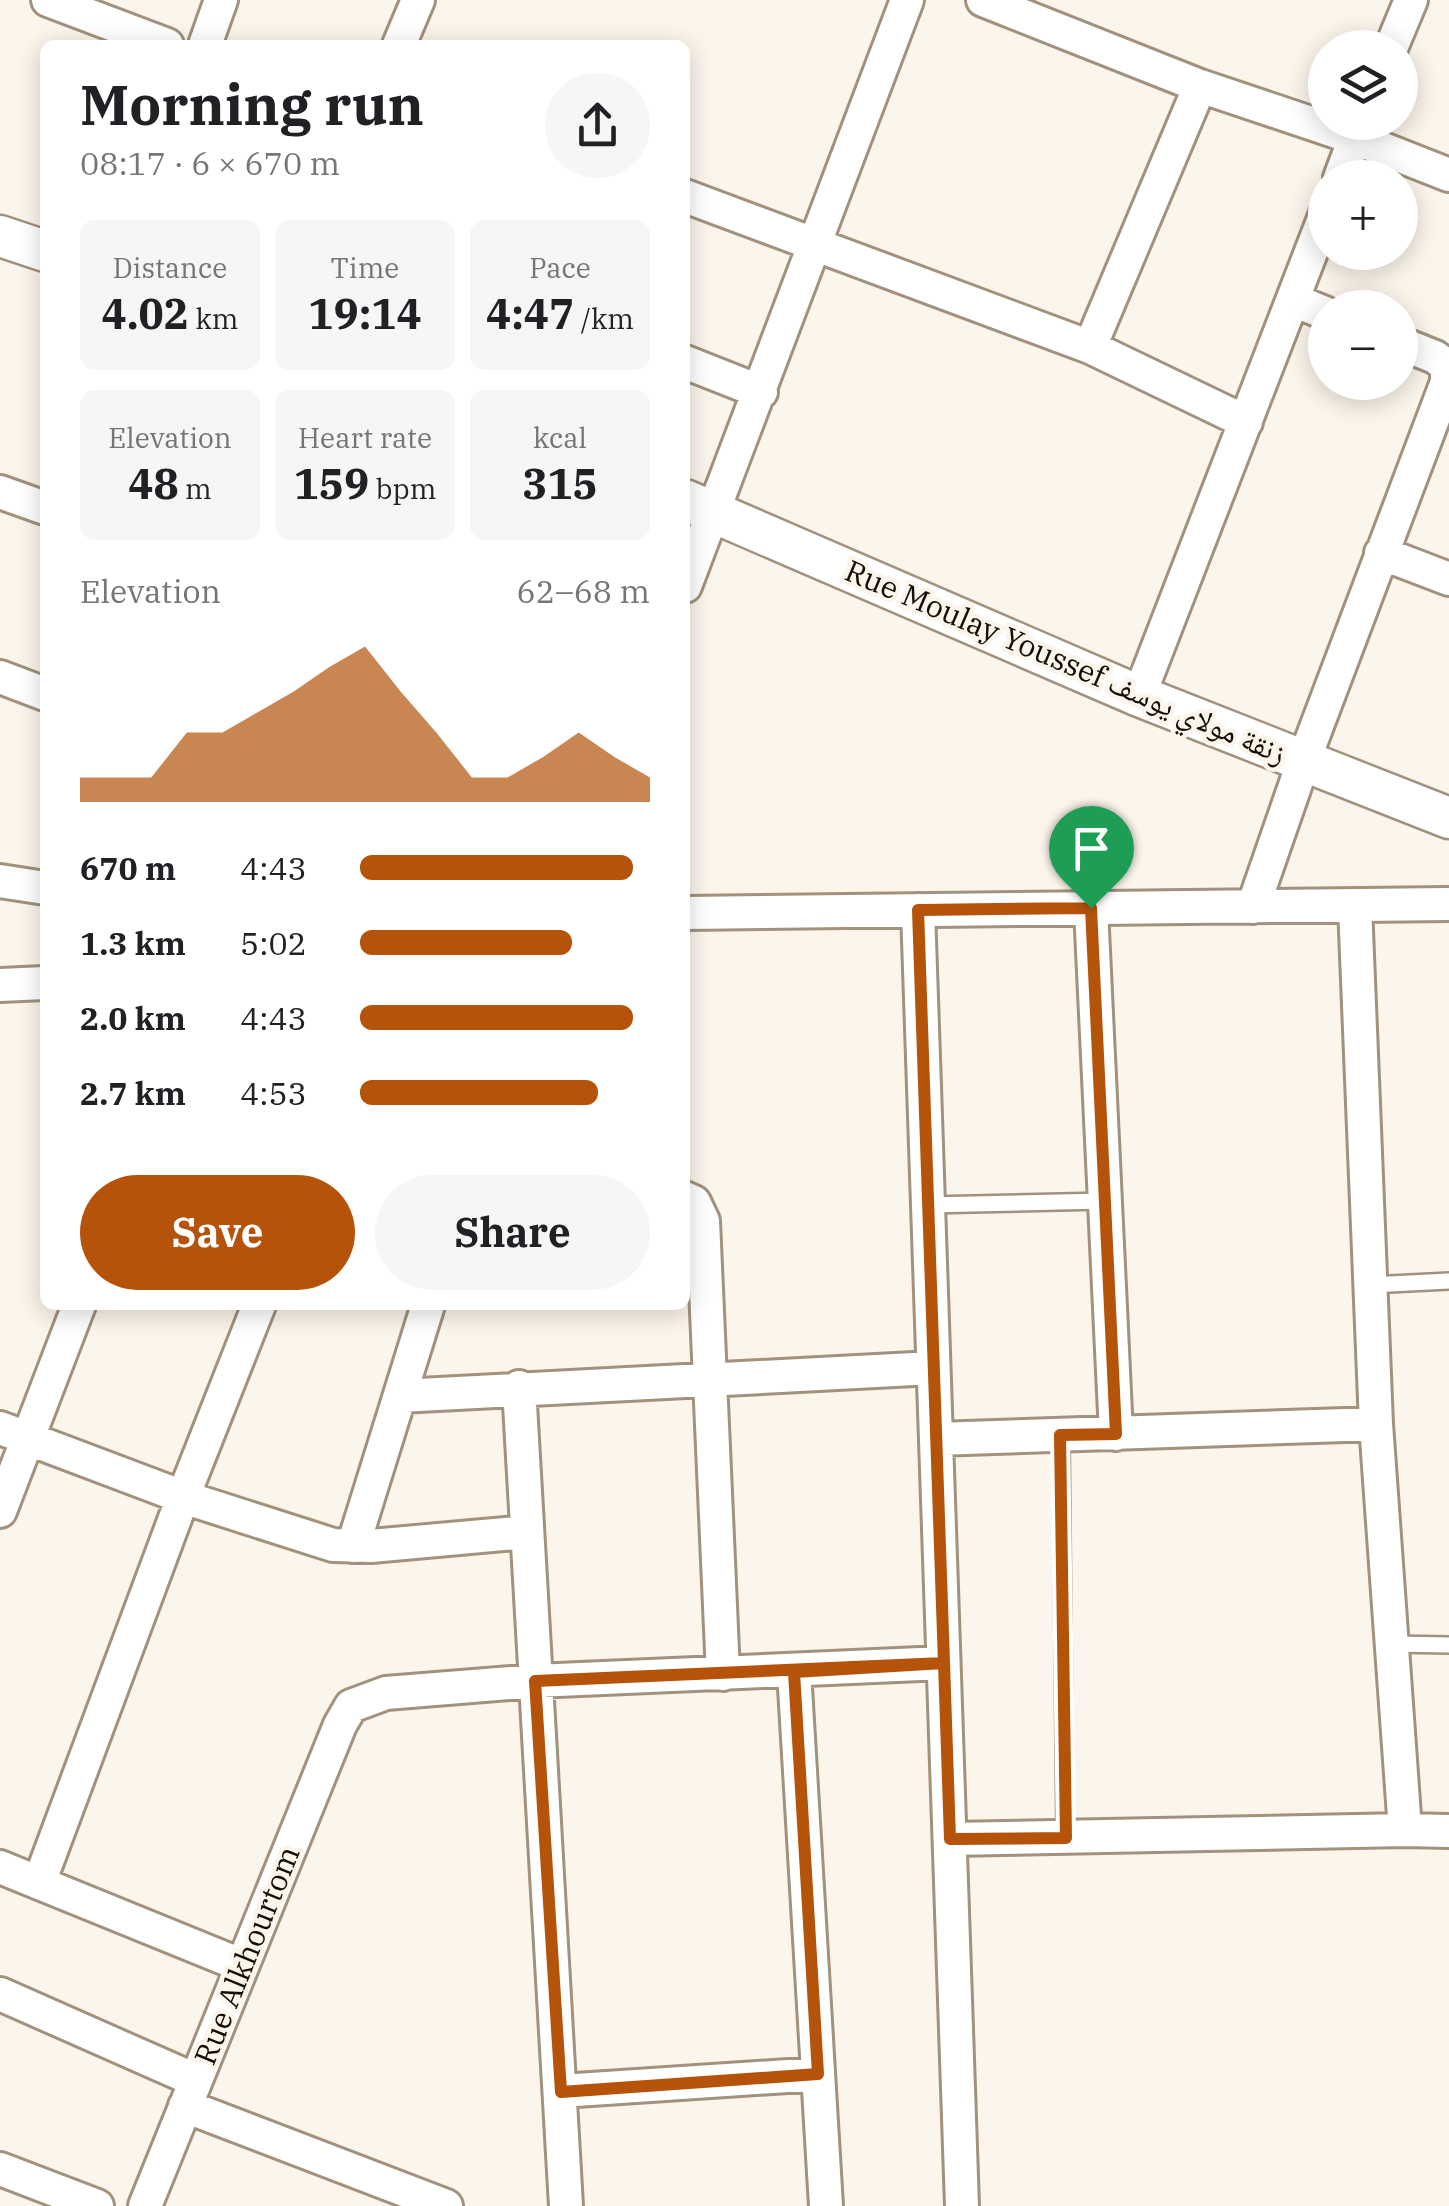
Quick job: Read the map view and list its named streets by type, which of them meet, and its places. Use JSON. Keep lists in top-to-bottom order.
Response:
{
  "streets": {
    "street": ["Rue Moulay Youssef زنقة مولاي يوسف", "Rue Alkhourtom"]
  },
  "page": {
    "map_buttons": ["+", "−"],
    "heading": ["Morning run", "08:17 · 6 × 670 m"],
    "stats": [
      ["Distance", "4.02 km"],
      ["Time", "19:14"],
      ["Pace", "4:47 /km"],
      ["Elevation", "48 m"],
      ["Heart rate", "159 bpm"],
      ["kcal", "315"]
    ],
    "chart": ["Elevation", "62–68 m"],
    "list": [
      {
        "name": "670 m",
        "note": "4:43"
      },
      {
        "name": "1.3 km",
        "note": "5:02"
      },
      {
        "name": "2.0 km",
        "note": "4:43"
      },
      {
        "name": "2.7 km",
        "note": "4:53"
      }
    ],
    "buttons": ["Save", "Share"]
  }
}
